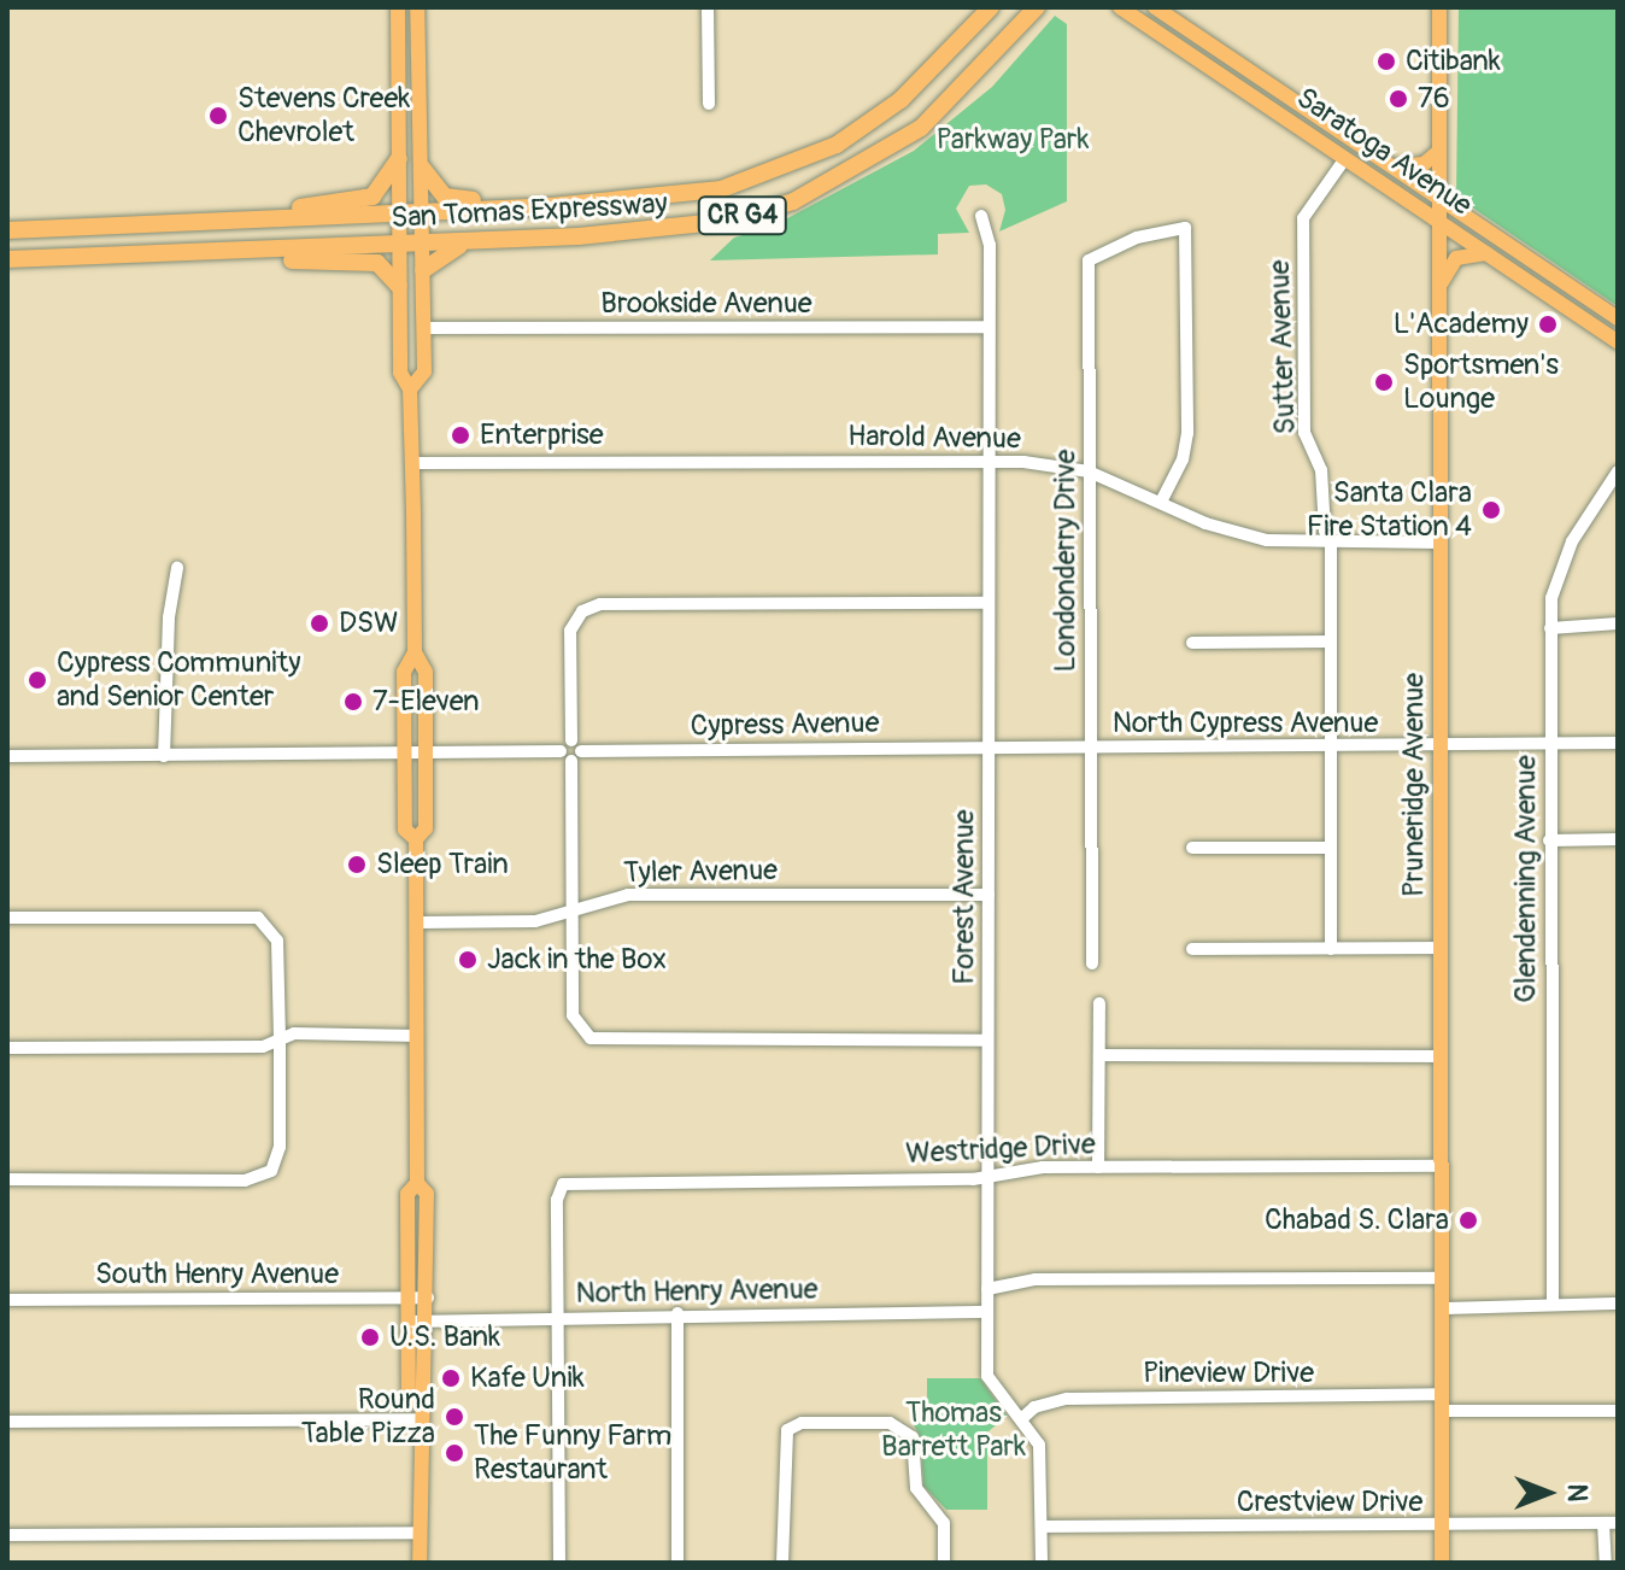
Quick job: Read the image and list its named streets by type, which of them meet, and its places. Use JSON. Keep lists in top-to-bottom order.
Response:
{
  "streets": {
    "highway": ["San Tomas Expressway", "CR G4"],
    "main road": ["Saratoga Avenue", "Pruneridge Avenue"],
    "street": [
      "Brookside Avenue",
      "Sutter Avenue",
      "Harold Avenue",
      "Londonderry Drive",
      "North Cypress Avenue",
      "Cypress Avenue",
      "Tyler Avenue",
      "Glendenning Avenue",
      "Forest Avenue",
      "Westridge Drive",
      "South Henry Avenue",
      "North Henry Avenue",
      "Pineview Drive",
      "Crestview Drive"
    ]
  },
  "crossings": [
    ["Saratoga Avenue", "Sutter Avenue"],
    ["Saratoga Avenue", "Pruneridge Avenue"],
    ["Brookside Avenue", "Forest Avenue"],
    ["Sutter Avenue", "Harold Avenue"],
    ["Sutter Avenue", "North Cypress Avenue"],
    ["Harold Avenue", "Londonderry Drive"],
    ["Harold Avenue", "Pruneridge Avenue"],
    ["Harold Avenue", "Forest Avenue"],
    ["Londonderry Drive", "North Cypress Avenue"],
    ["North Cypress Avenue", "Cypress Avenue"],
    ["North Cypress Avenue", "Pruneridge Avenue"],
    ["North Cypress Avenue", "Glendenning Avenue"],
    ["North Cypress Avenue", "Forest Avenue"],
    ["Cypress Avenue", "Forest Avenue"],
    ["Pruneridge Avenue", "Westridge Drive"],
    ["Pruneridge Avenue", "Pineview Drive"],
    ["Pruneridge Avenue", "Crestview Drive"],
    ["Tyler Avenue", "Forest Avenue"],
    ["Forest Avenue", "Westridge Drive"],
    ["Forest Avenue", "North Henry Avenue"],
    ["Forest Avenue", "Pineview Drive"],
    ["Forest Avenue", "Crestview Drive"],
    ["Westridge Drive", "North Henry Avenue"]
  ],
  "parks": ["Parkway Park", "Thomas Barrett Park"],
  "places": [
    "Citibank",
    "76",
    "Stevens Creek Chevrolet",
    "L'Academy",
    "Sportsmen's Lounge",
    "Enterprise",
    "Santa Clara Fire Station 4",
    "DSW",
    "Cypress Community and Senior Center",
    "7-Eleven",
    "Sleep Train",
    "Jack in the Box",
    "Chabad S. Clara",
    "U.S. Bank",
    "Kafe Unik",
    "Round Table Pizza",
    "The Funny Farm Restaurant"
  ],
  "north": "right"
}
